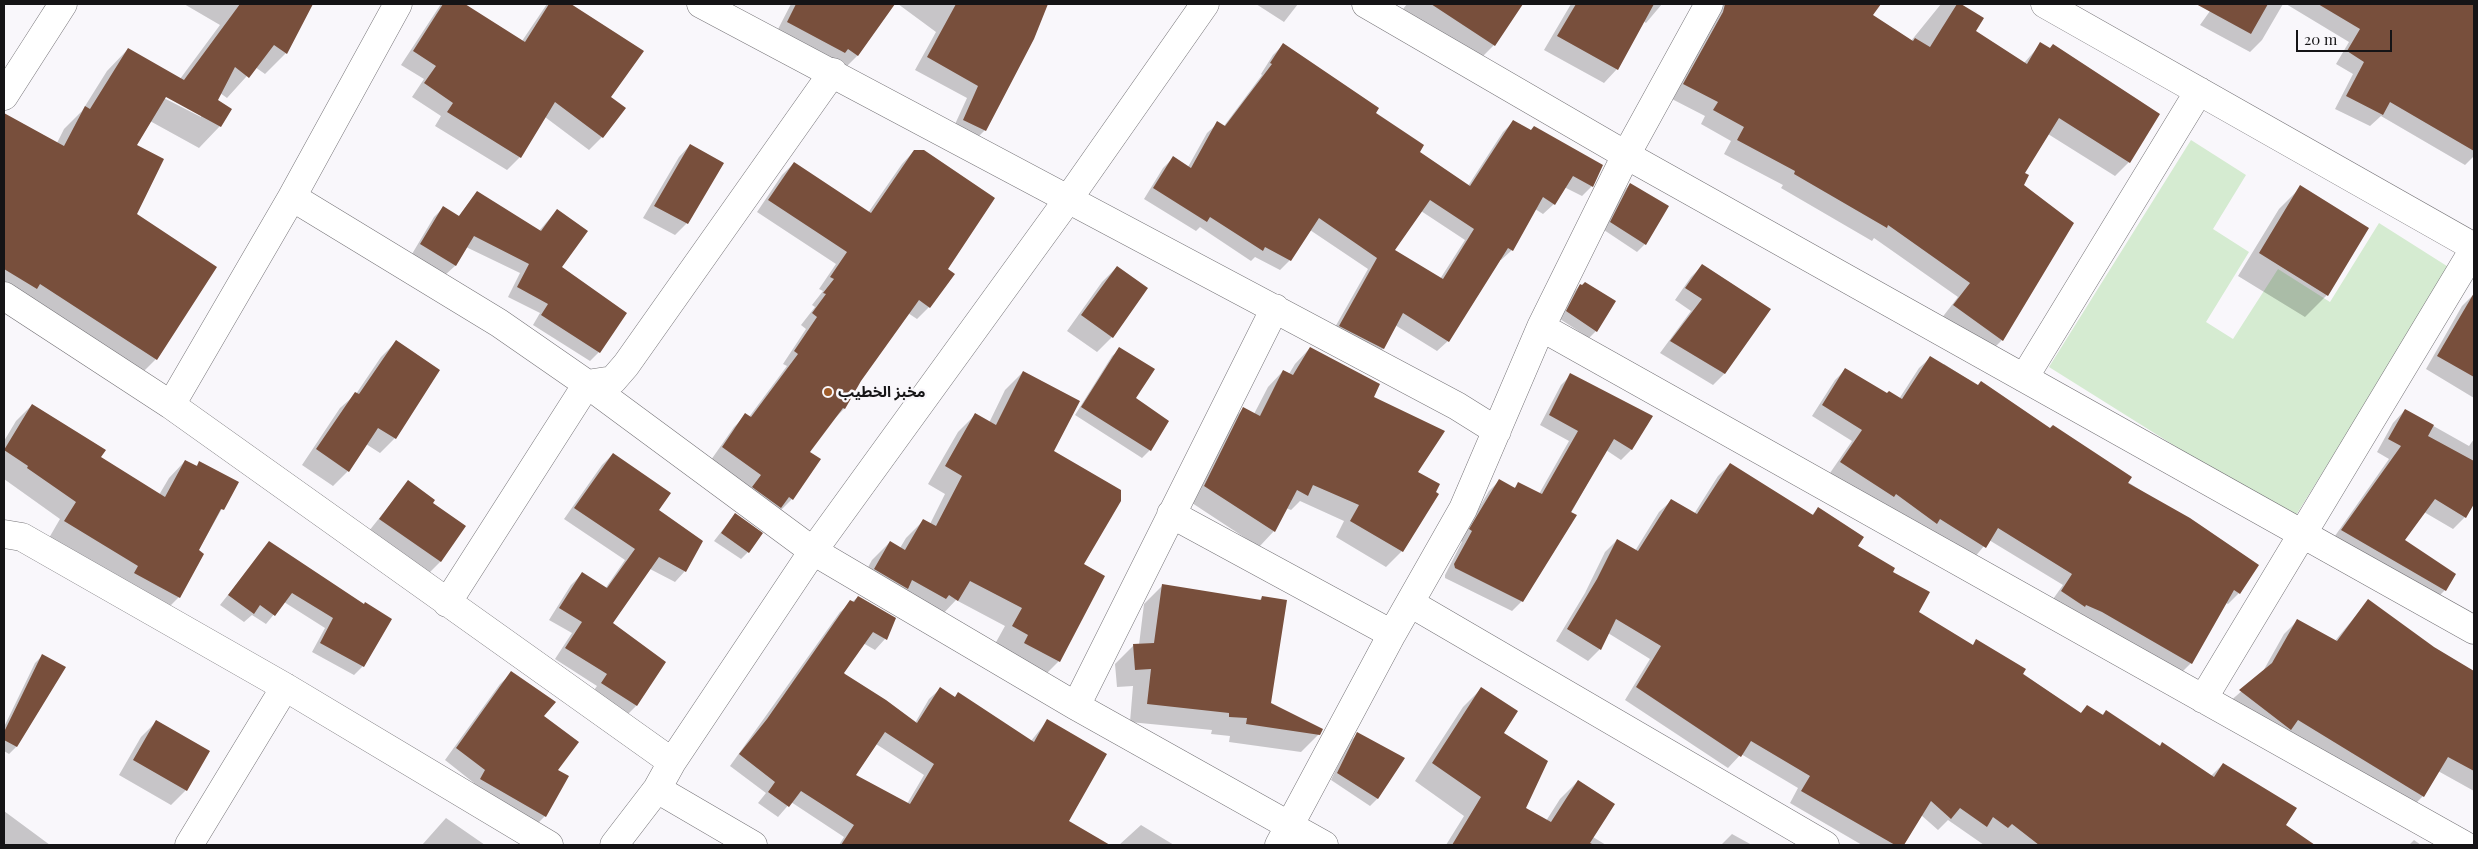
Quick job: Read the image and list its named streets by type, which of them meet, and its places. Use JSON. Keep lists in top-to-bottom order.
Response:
{
  "places": ["مخبز الخطيب"],
  "scale_bar": "20 m"
}
